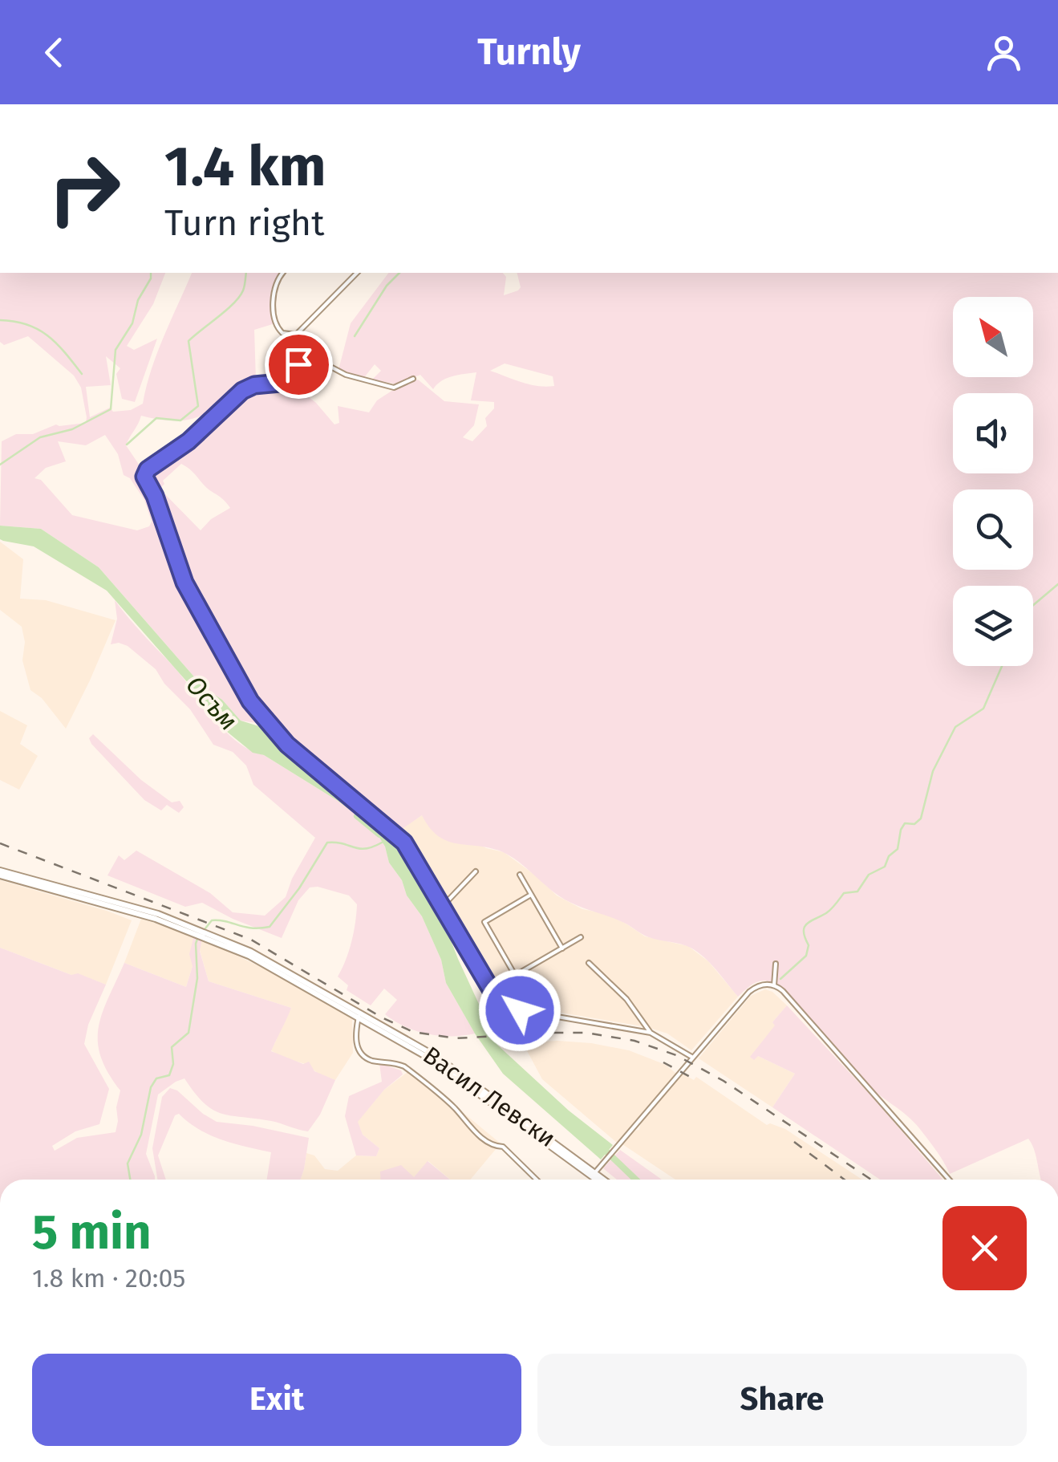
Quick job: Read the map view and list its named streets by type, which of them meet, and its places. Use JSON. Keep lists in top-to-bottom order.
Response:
{
  "streets": {
    "main road": ["Васил Левски"]
  },
  "water": ["Осъм"],
  "north": "top left",
  "page": {
    "header": "Turnly",
    "turn": ["1.4 km", "Turn right"],
    "heading": ["5 min", "1.8 km · 20:05"],
    "buttons": ["Exit", "Share"]
  }
}
